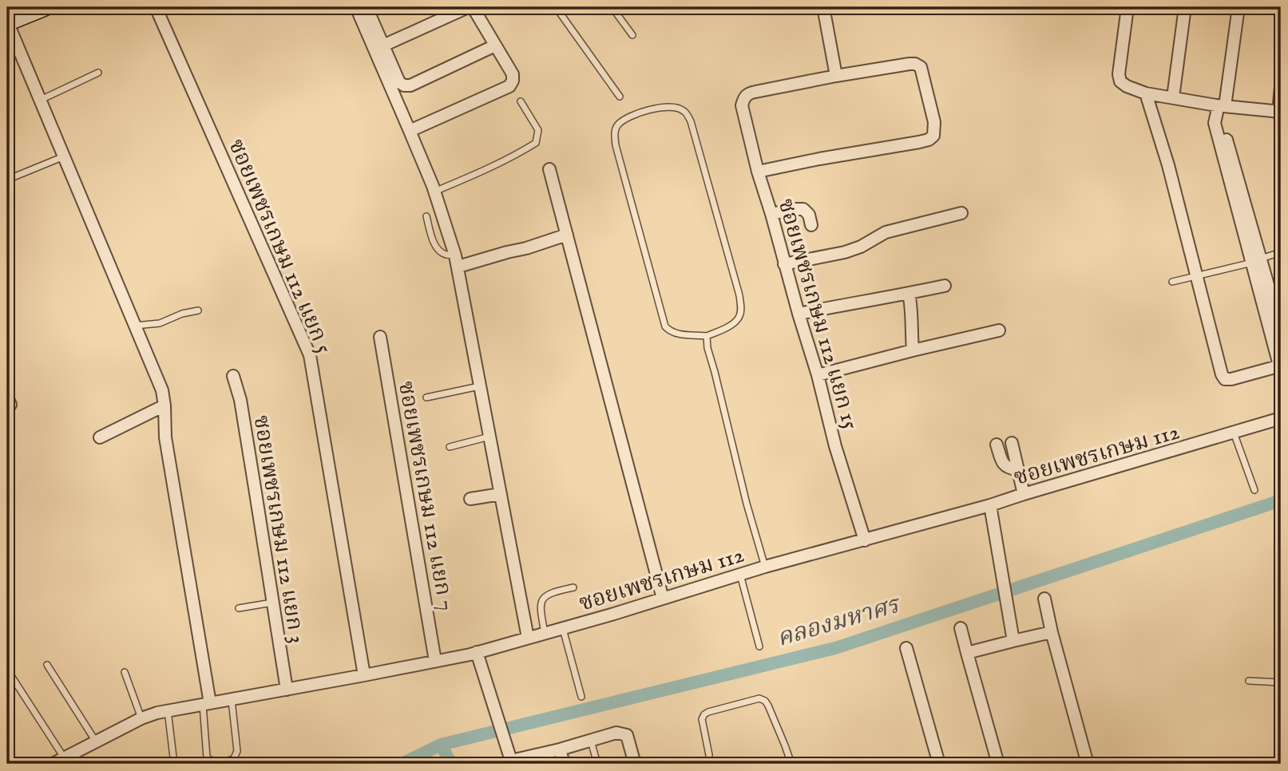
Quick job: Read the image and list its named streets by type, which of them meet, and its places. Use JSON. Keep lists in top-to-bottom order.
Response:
{
  "streets": {
    "street": [
      "ซอยเพชรเกษม 112 แยก 5",
      "ซอยเพชรเกษม 112 แยก 15",
      "ซอยเพชรเกษม 112",
      "ซอยเพชรเกษม 112 แยก 7",
      "ซอยเพชรเกษม 112 แยก 3"
    ]
  },
  "crossings": [
    ["ซอยเพชรเกษม 112 แยก 5", "ซอยเพชรเกษม 112"],
    ["ซอยเพชรเกษม 112 แยก 15", "ซอยเพชรเกษม 112"],
    ["ซอยเพชรเกษม 112", "ซอยเพชรเกษม 112 แยก 7"],
    ["ซอยเพชรเกษม 112", "ซอยเพชรเกษม 112 แยก 3"]
  ],
  "water": ["คลองมหาศร"]
}
